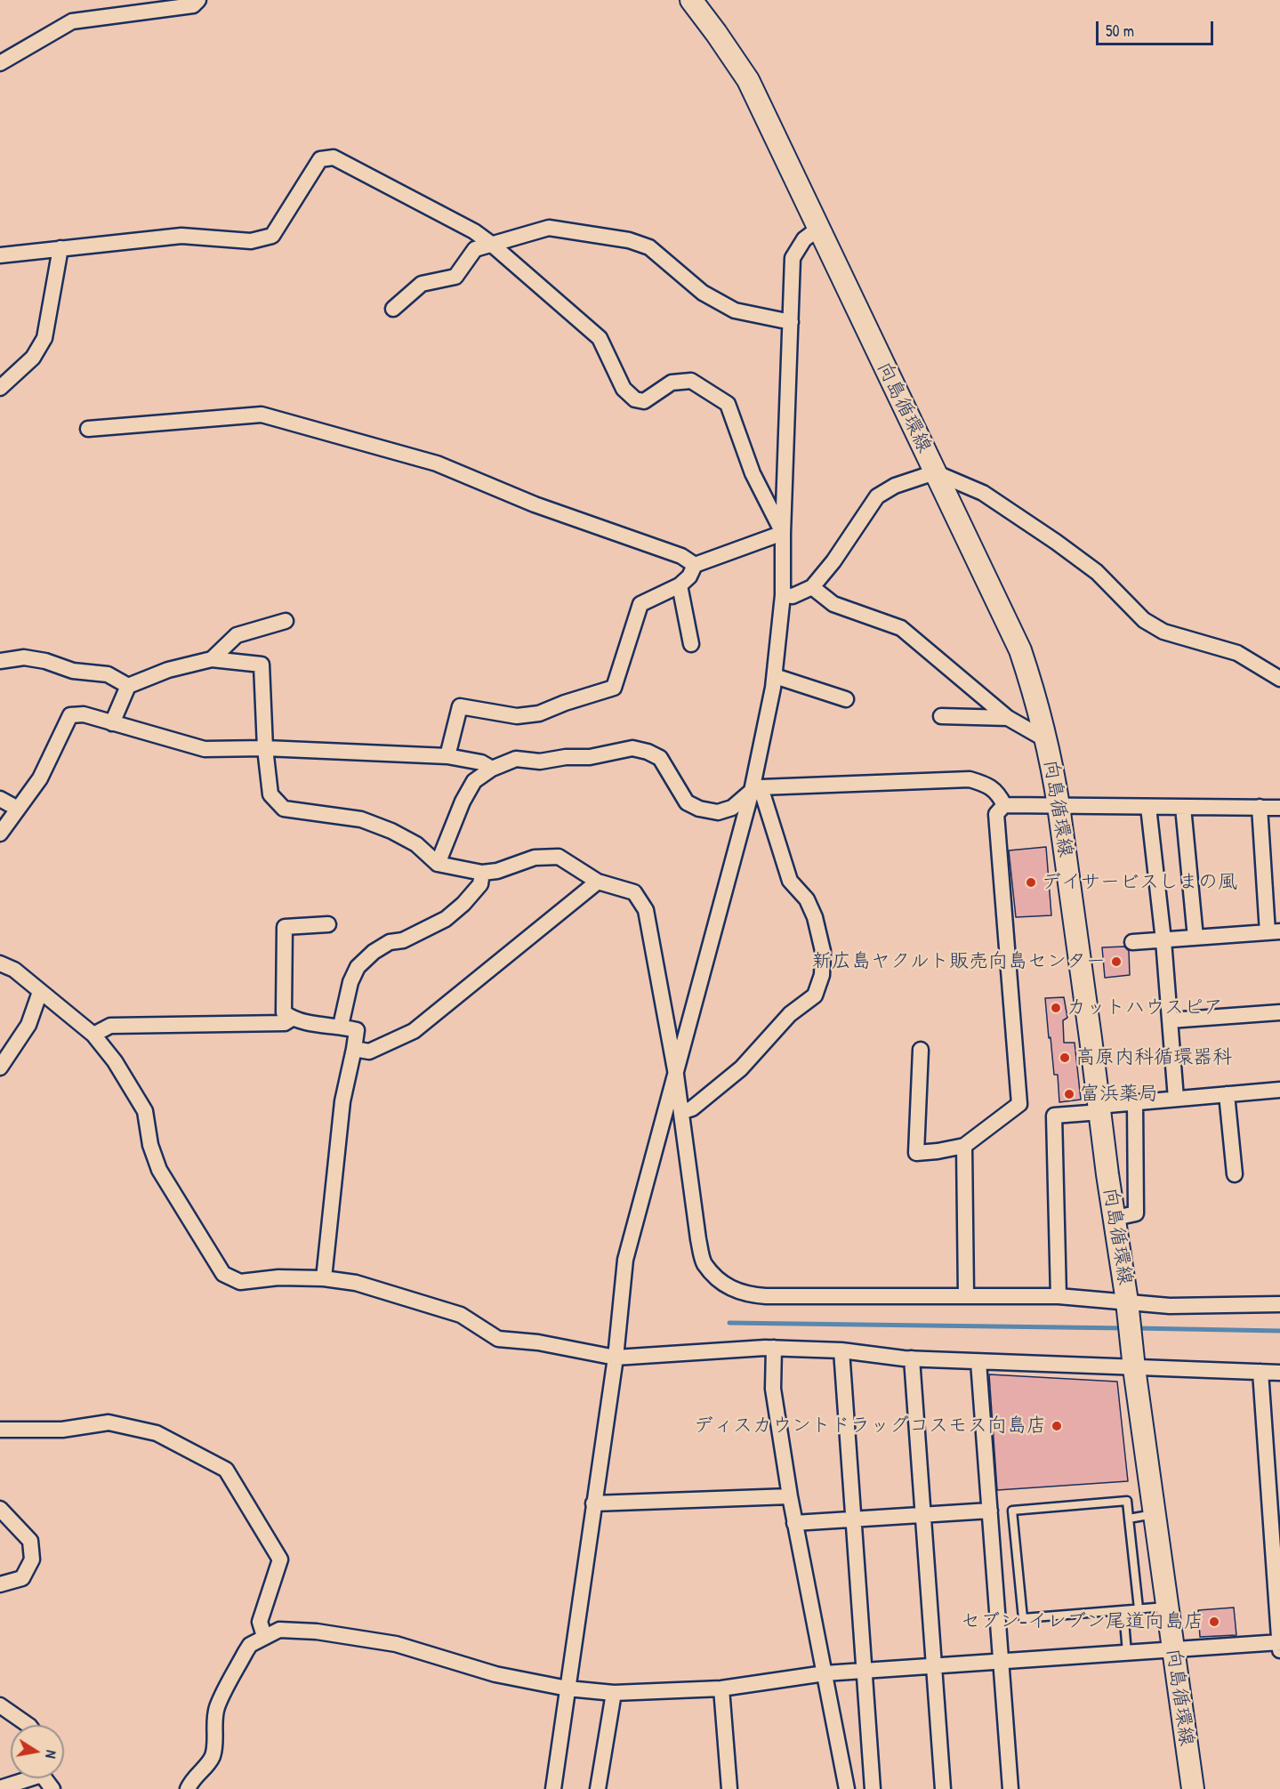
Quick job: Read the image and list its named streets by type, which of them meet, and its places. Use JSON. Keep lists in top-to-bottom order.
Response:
{
  "streets": {
    "main road": ["向島循環線"]
  },
  "places": [
    "デイサービスしまの風",
    "新広島ヤクルト販売向島センター",
    "カットハウスピア",
    "高原内科循環器科",
    "富浜薬局",
    "ディスカウントドラッグコスモス向島店",
    "セブン-イレブン尾道向島店"
  ],
  "scale_bar": "50 m",
  "north": "right"
}
